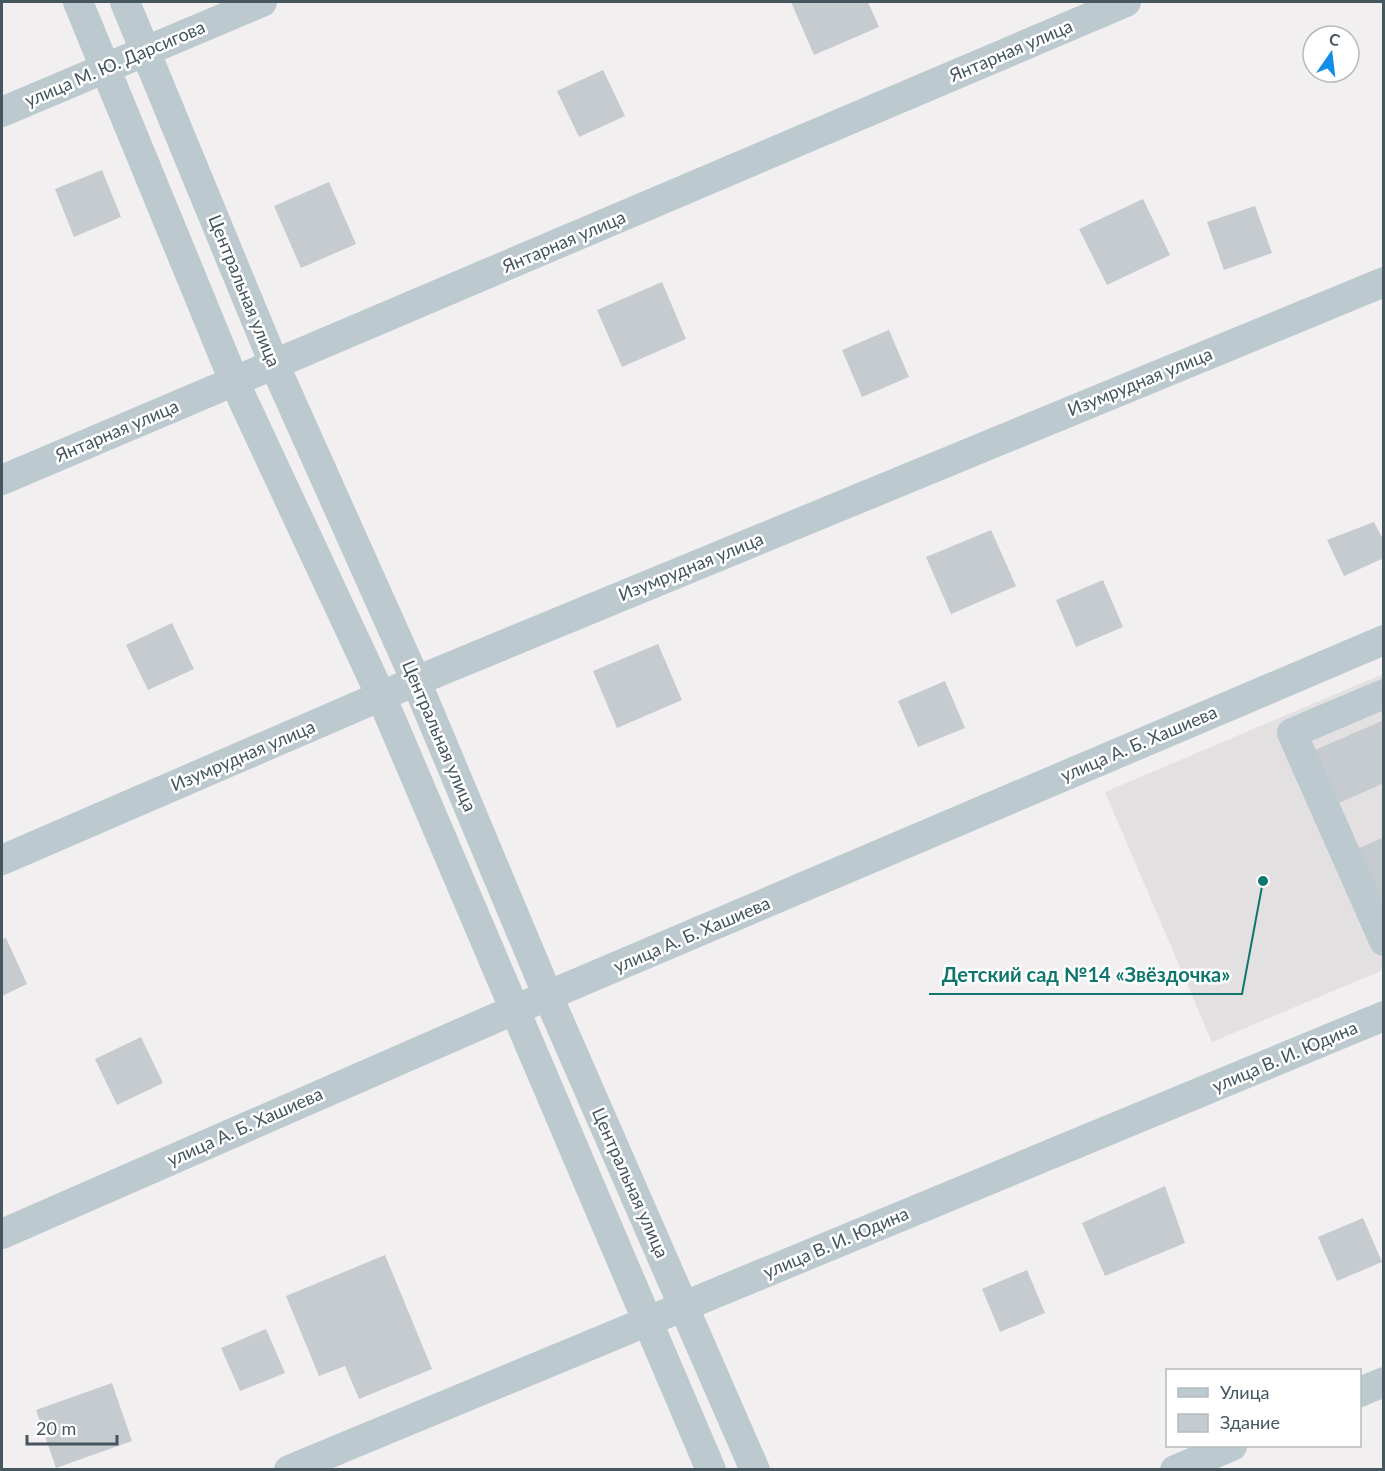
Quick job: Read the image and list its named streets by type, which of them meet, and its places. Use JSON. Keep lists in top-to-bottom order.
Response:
{
  "streets": {
    "street": [
      "Янтарная улица",
      "улица М. Ю. Дарсигова",
      "Центральная улица",
      "Изумрудная улица",
      "улица А. Б. Хашиева",
      "улица В. И. Юдина"
    ]
  },
  "crossings": [
    ["Янтарная улица", "Центральная улица"],
    ["улица М. Ю. Дарсигова", "Центральная улица"],
    ["Центральная улица", "Изумрудная улица"],
    ["Центральная улица", "улица А. Б. Хашиева"],
    ["Центральная улица", "улица В. И. Юдина"]
  ],
  "places": ["Детский сад №14 «Звёздочка»"],
  "legend": ["Улица", "Здание"],
  "scale_bar": "20 m",
  "north": "top"
}
